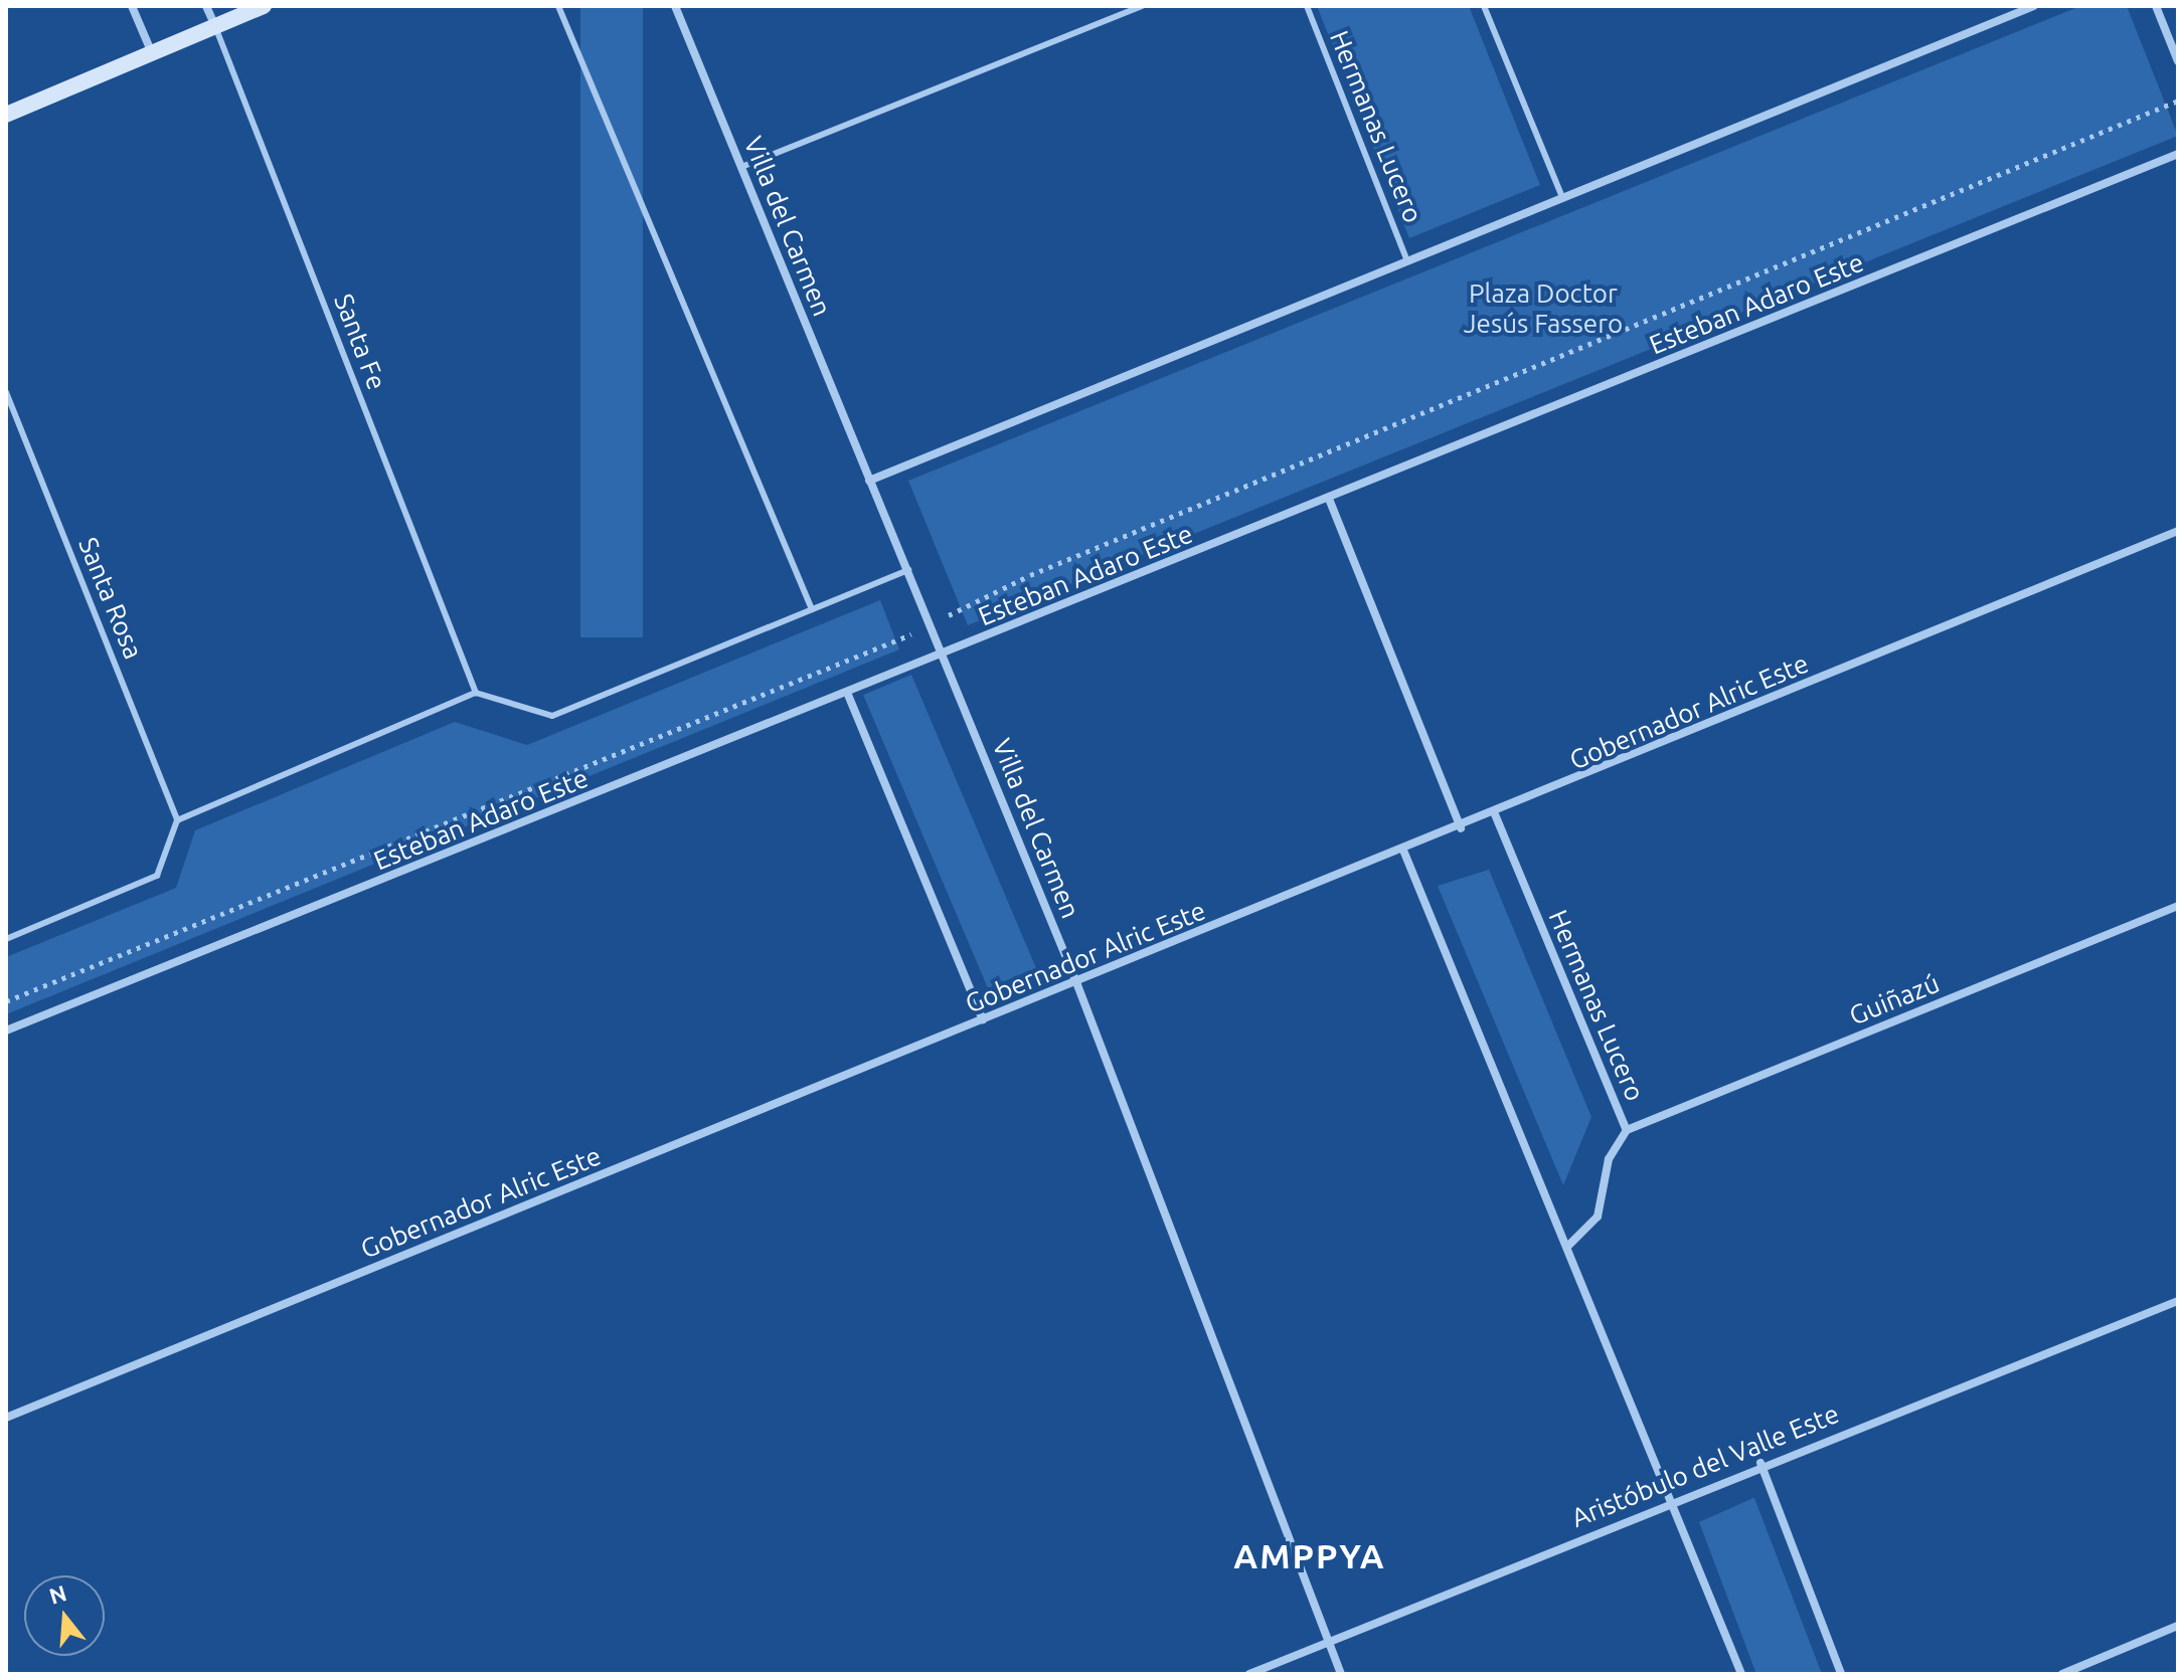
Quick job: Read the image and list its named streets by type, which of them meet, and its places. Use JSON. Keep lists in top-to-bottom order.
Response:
{
  "streets": {
    "street": [
      "Hermanas Lucero",
      "Villa del Carmen",
      "Esteban Adaro Este",
      "Santa Fe",
      "Gobernador Alric Este",
      "Guiñazú",
      "Aristóbulo del Valle Este"
    ],
    "lane": ["Santa Rosa"]
  },
  "crossings": [
    ["Hermanas Lucero", "Gobernador Alric Este"],
    ["Hermanas Lucero", "Guiñazú"],
    ["Villa del Carmen", "Esteban Adaro Este"],
    ["Villa del Carmen", "Gobernador Alric Este"],
    ["Villa del Carmen", "Aristóbulo del Valle Este"]
  ],
  "districts": ["AMPPYA"],
  "parks": ["Plaza Doctor Jesús Fassero"],
  "north": "top"
}
